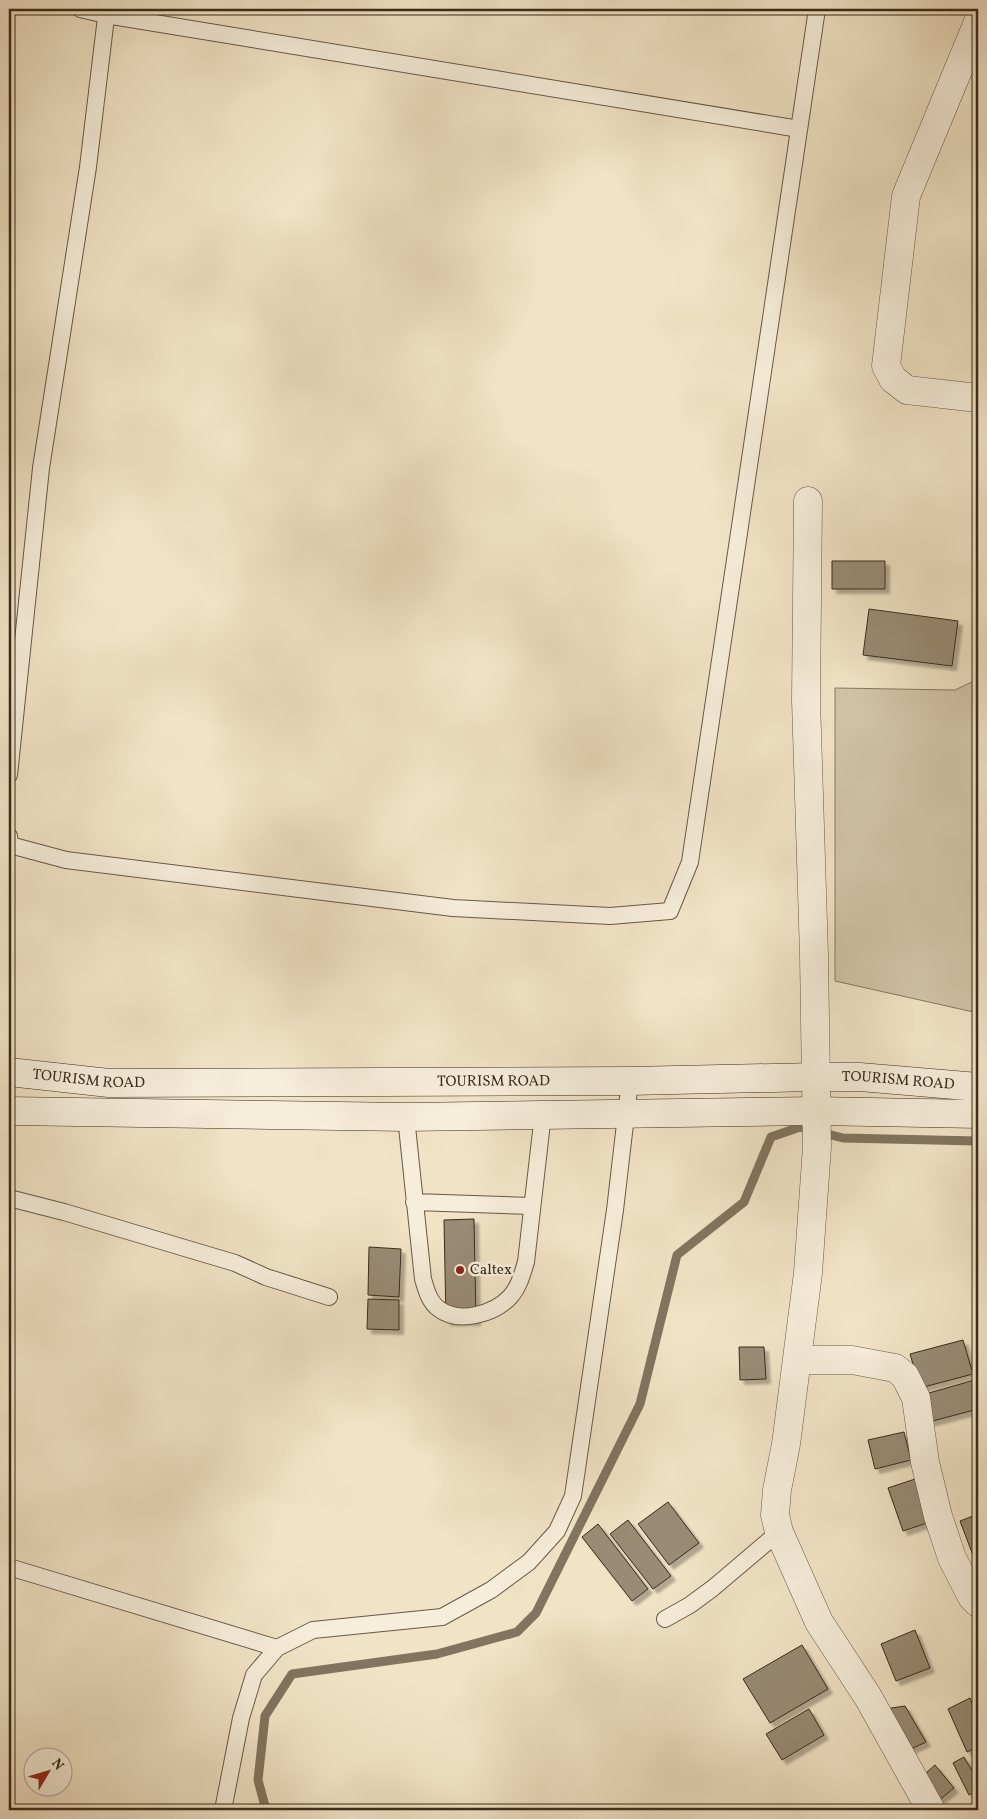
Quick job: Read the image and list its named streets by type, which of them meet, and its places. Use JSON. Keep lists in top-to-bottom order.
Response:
{
  "streets": {
    "street": ["TOURISM ROAD"]
  },
  "places": ["Caltex"],
  "north": "top right"
}
